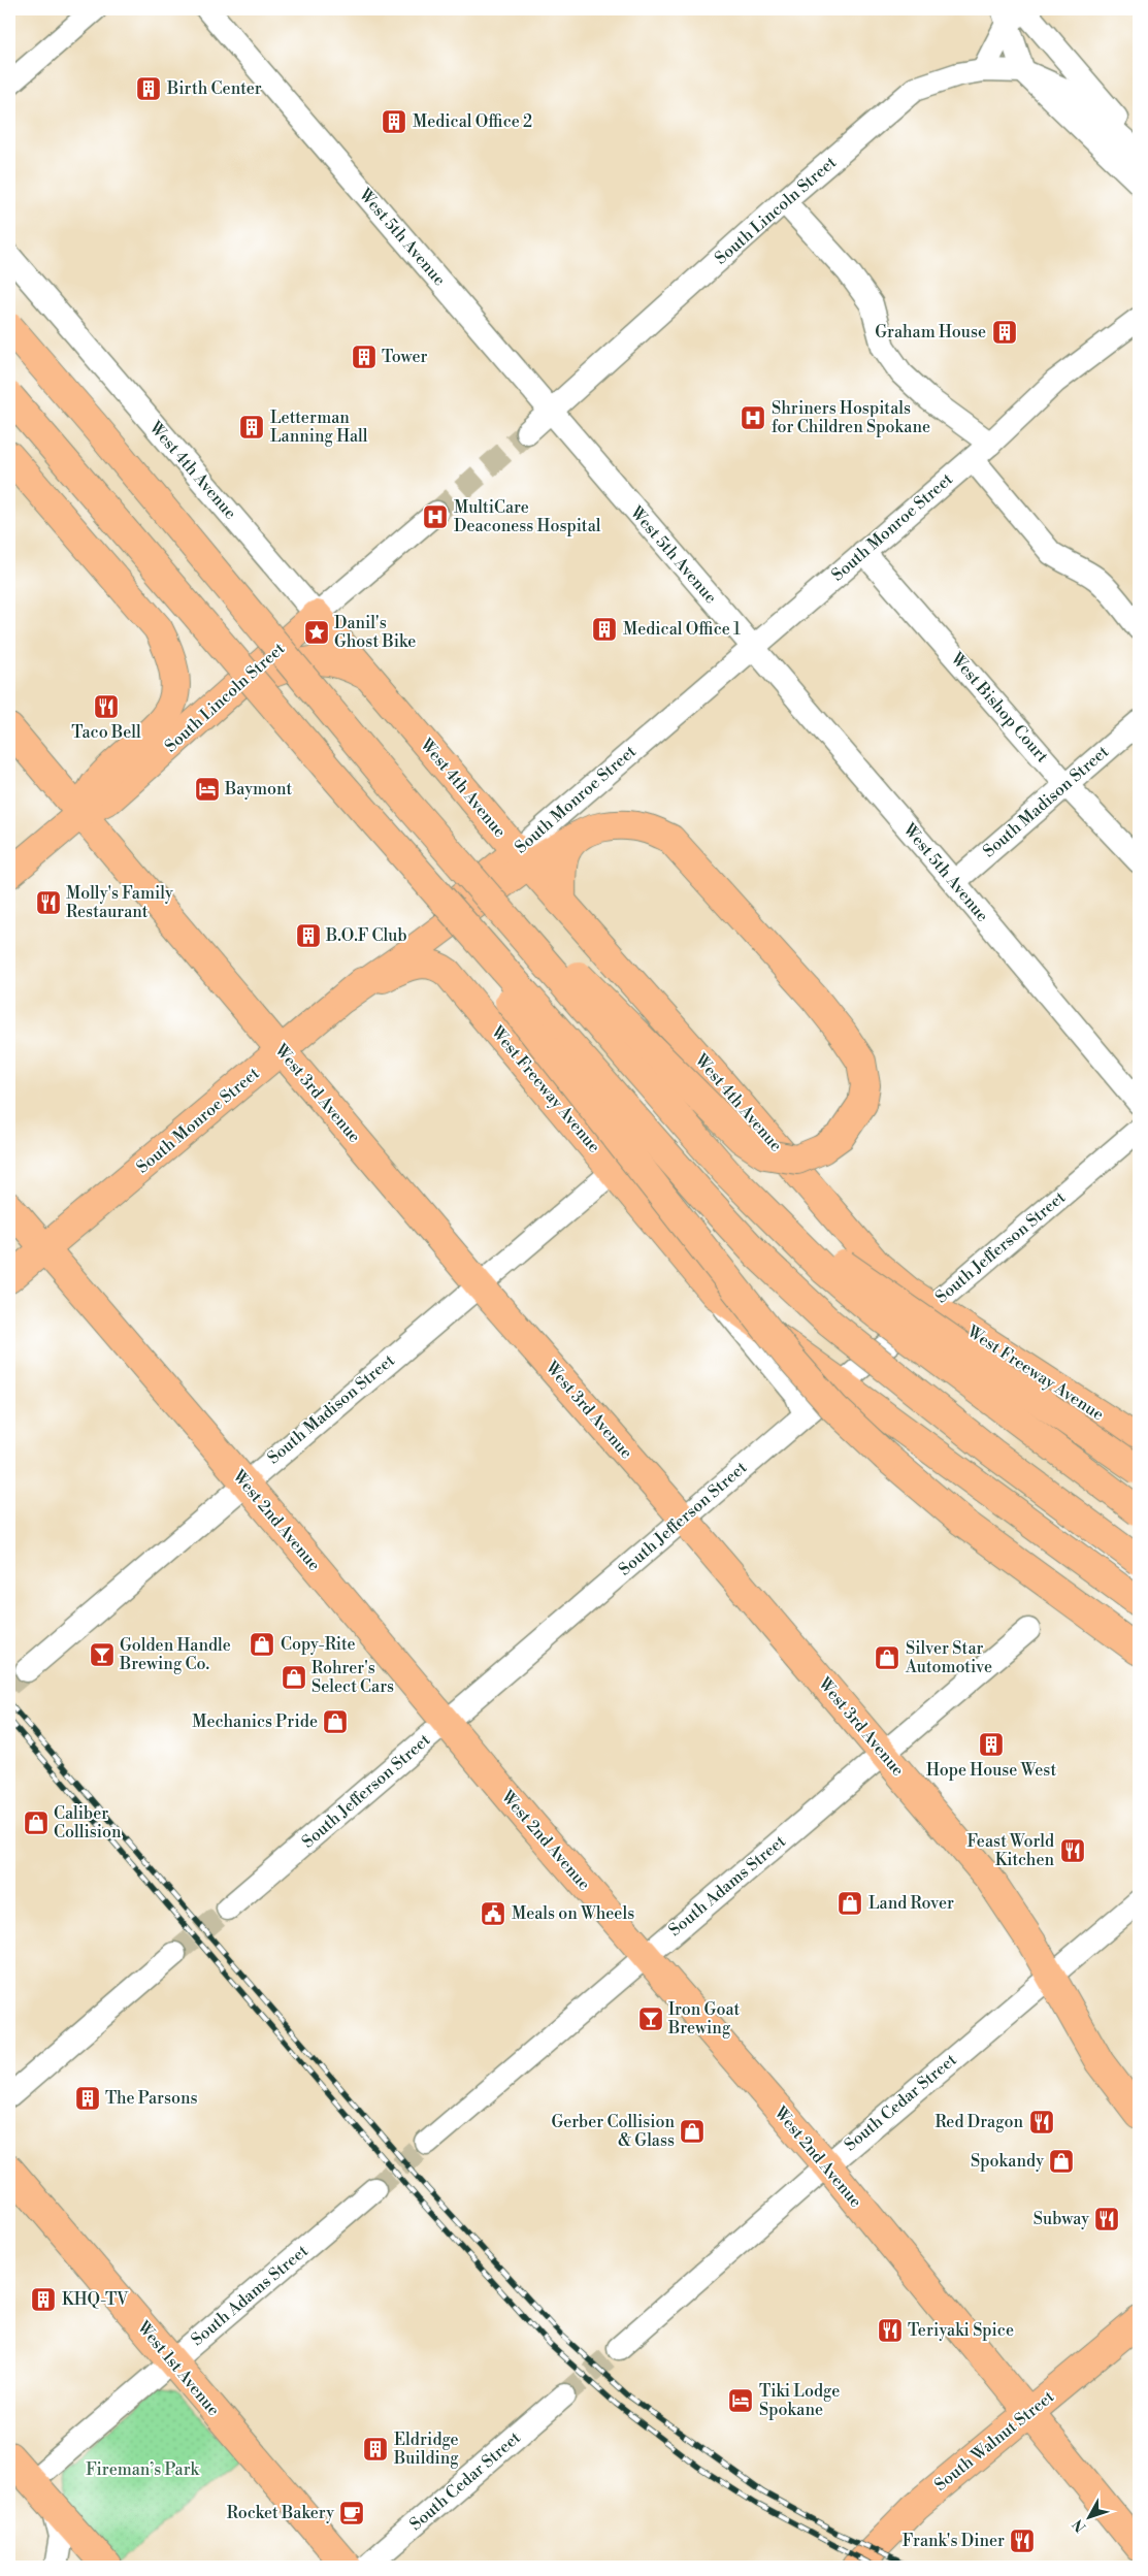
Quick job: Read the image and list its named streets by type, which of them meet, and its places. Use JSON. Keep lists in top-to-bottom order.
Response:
{
  "streets": {
    "main road": [
      "South Lincoln Street",
      "West 4th Avenue",
      "South Monroe Street",
      "West Freeway Avenue",
      "West 3rd Avenue",
      "West 2nd Avenue",
      "West 1st Avenue",
      "South Walnut Street"
    ],
    "street": [
      "West 5th Avenue",
      "West Bishop Court",
      "South Madison Street",
      "South Jefferson Street",
      "South Adams Street",
      "South Cedar Street"
    ]
  },
  "crossings": [
    ["South Lincoln Street", "West 5th Avenue"],
    ["South Lincoln Street", "West 4th Avenue"],
    ["South Lincoln Street", "West 3rd Avenue"],
    ["West 5th Avenue", "South Monroe Street"],
    ["West 5th Avenue", "South Madison Street"],
    ["West 4th Avenue", "South Monroe Street"],
    ["West 4th Avenue", "West Freeway Avenue"],
    ["West 4th Avenue", "South Jefferson Street"],
    ["South Monroe Street", "West Bishop Court"],
    ["South Monroe Street", "West Freeway Avenue"],
    ["South Monroe Street", "West 3rd Avenue"],
    ["South Monroe Street", "West 2nd Avenue"],
    ["West Bishop Court", "South Madison Street"],
    ["South Madison Street", "West Freeway Avenue"],
    ["South Madison Street", "West 3rd Avenue"],
    ["South Madison Street", "West 2nd Avenue"],
    ["West Freeway Avenue", "South Jefferson Street"],
    ["West 3rd Avenue", "South Jefferson Street"],
    ["West 3rd Avenue", "South Adams Street"],
    ["West 3rd Avenue", "South Cedar Street"],
    ["South Jefferson Street", "West 2nd Avenue"],
    ["West 2nd Avenue", "South Adams Street"],
    ["West 2nd Avenue", "South Cedar Street"],
    ["West 2nd Avenue", "South Walnut Street"],
    ["South Adams Street", "West 1st Avenue"]
  ],
  "parks": ["Fireman’s Park"],
  "places": {
    "building": [
      "Birth Center",
      "Medical Office 2",
      "Graham House",
      "Tower",
      "Letterman Lanning Hall",
      "Medical Office 1",
      "B.O.F Club",
      "Hope House West",
      "The Parsons",
      "KHQ-TV",
      "Eldridge Building"
    ],
    "hospital": ["Shriners Hospitals for Children Spokane", "MultiCare Deaconess Hospital"],
    "place": ["Danil's Ghost Bike"],
    "restaurant": [
      "Taco Bell",
      "Molly's Family Restaurant",
      "Feast World Kitchen",
      "Red Dragon",
      "Subway",
      "Teriyaki Spice",
      "Frank's Diner"
    ],
    "hotel": ["Baymont", "Tiki Lodge Spokane"],
    "shop": [
      "Copy-Rite",
      "Silver Star Automotive",
      "Rohrer's Select Cars",
      "Mechanics Pride",
      "Caliber Collision",
      "Land Rover",
      "Gerber Collision & Glass",
      "Spokandy"
    ],
    "bar": ["Golden Handle Brewing Co.", "Iron Goat Brewing"],
    "public building": ["Meals on Wheels"],
    "cafe": ["Rocket Bakery"]
  },
  "north": "bottom left"
}
